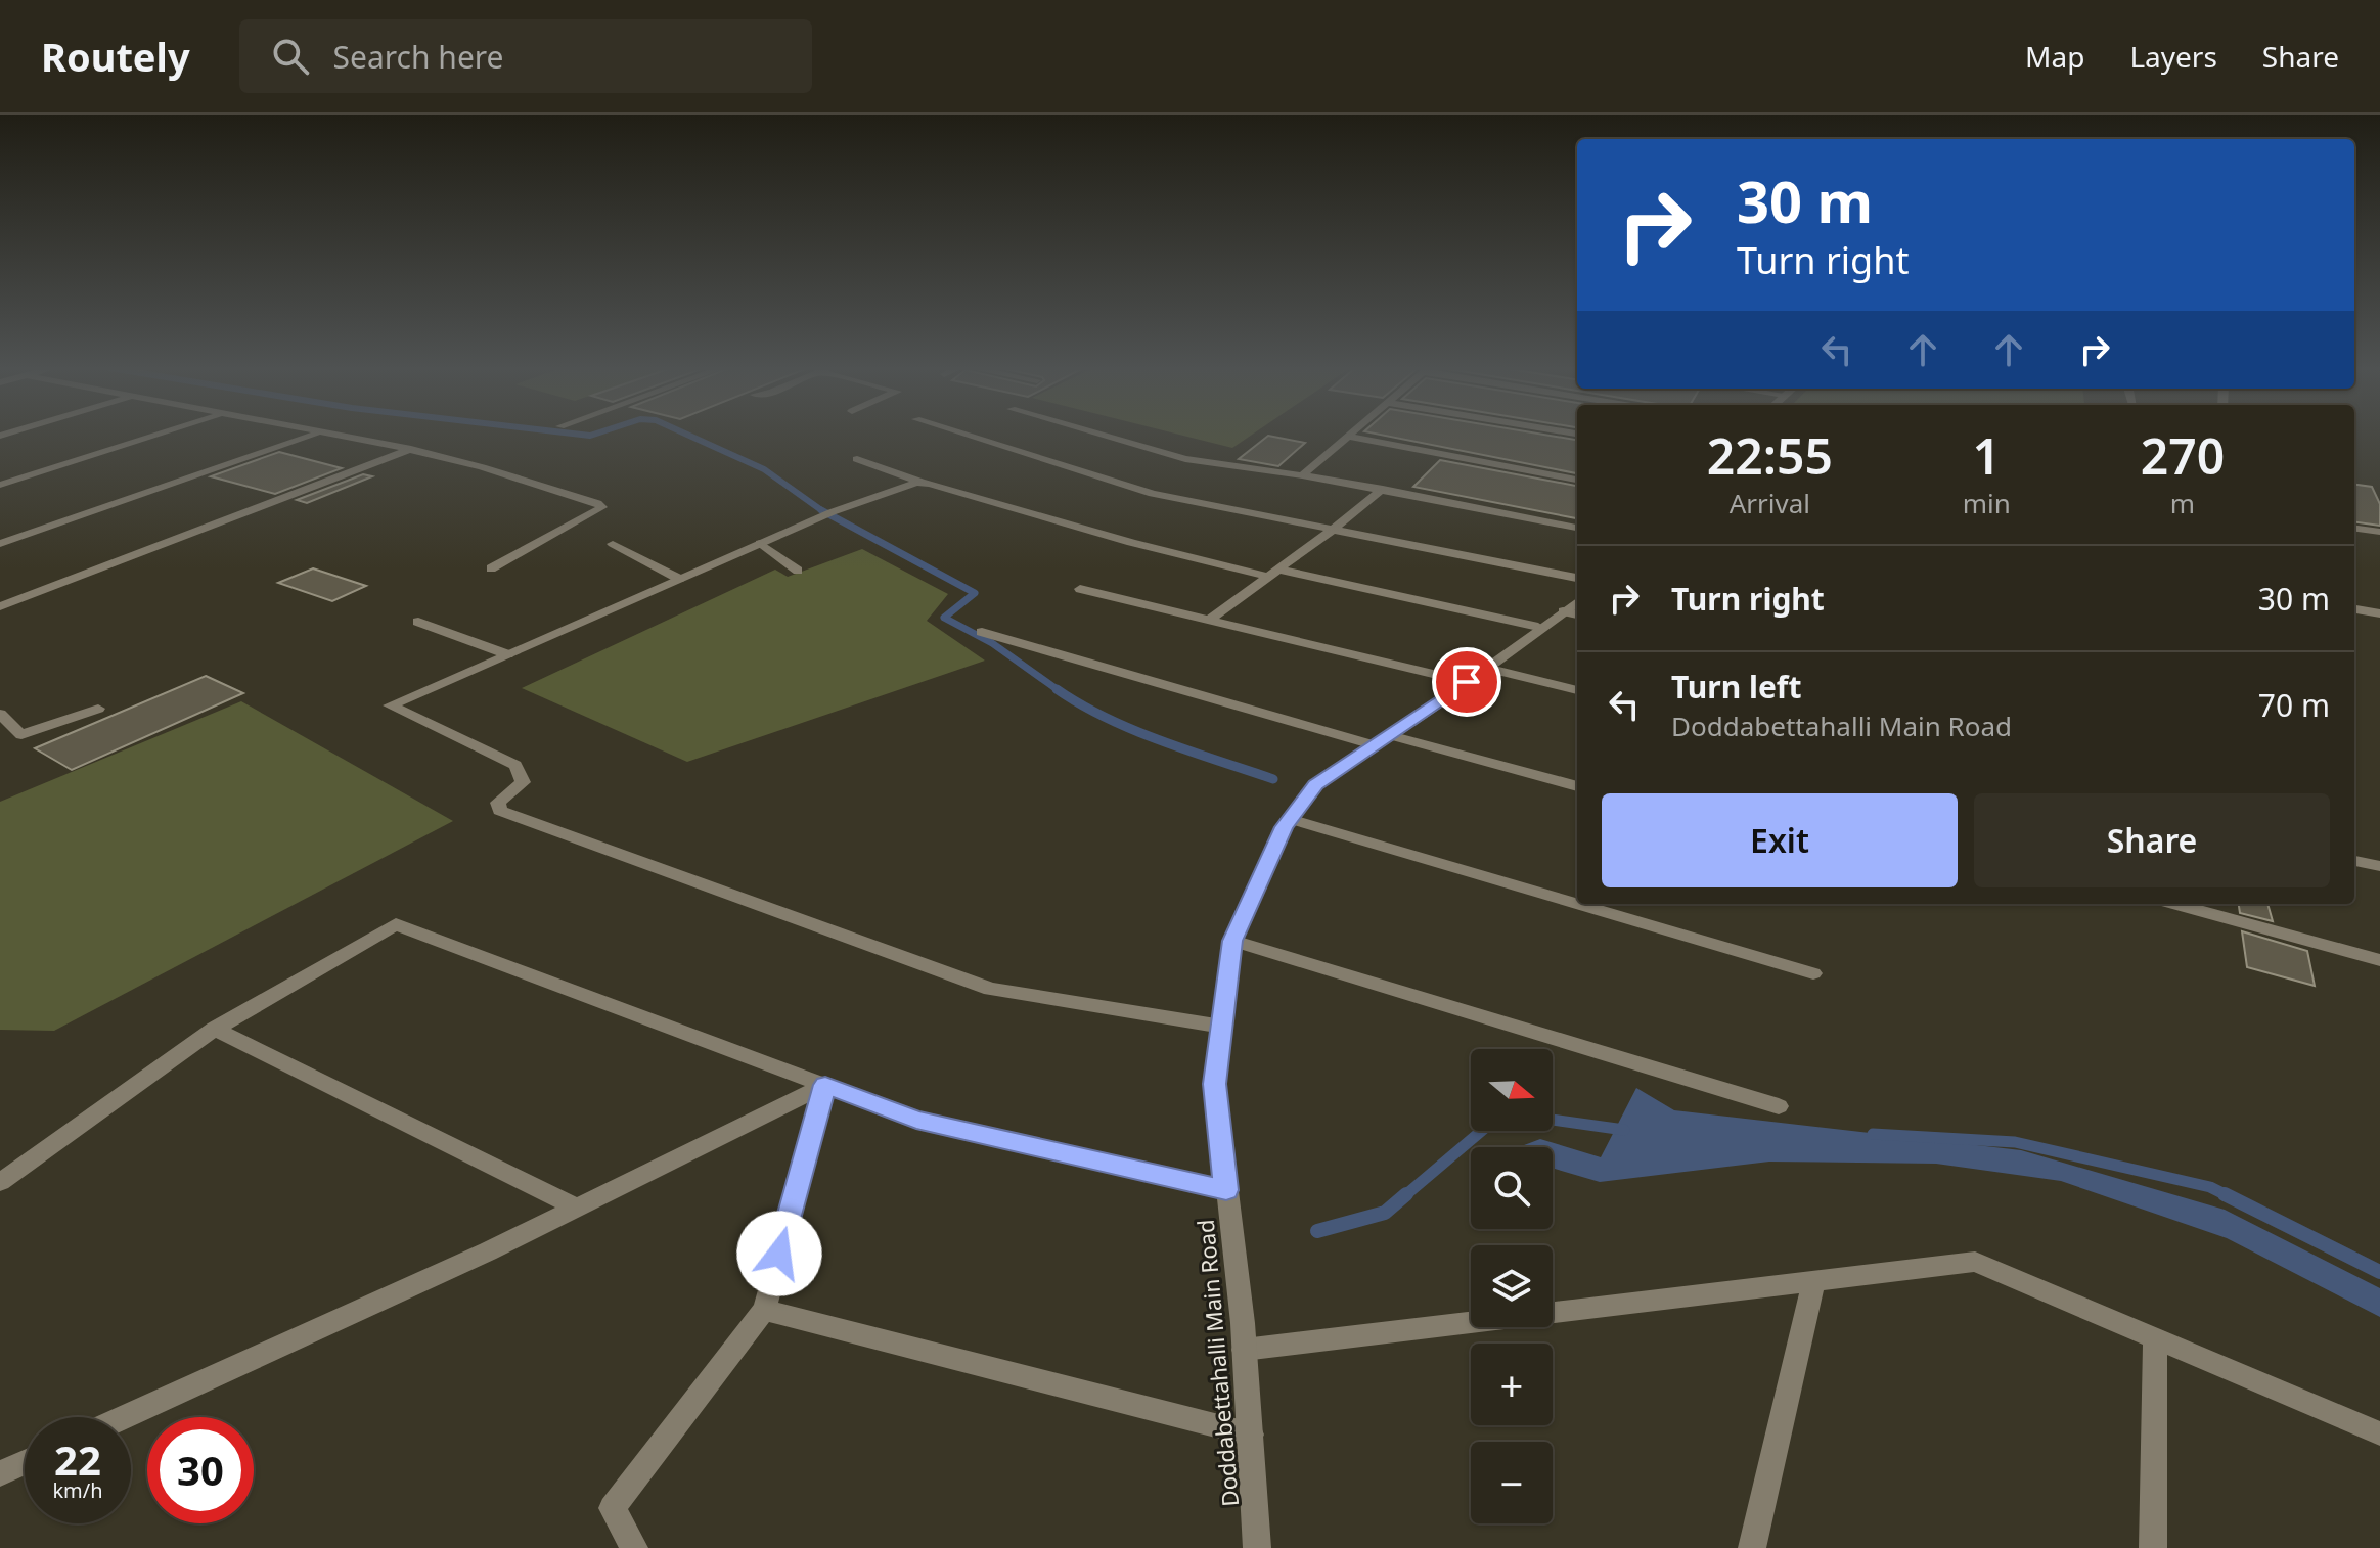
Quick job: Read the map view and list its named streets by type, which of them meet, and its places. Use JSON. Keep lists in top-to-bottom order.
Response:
{
  "streets": {
    "street": ["Doddabettahalli Main Road"]
  },
  "north": "right",
  "page": {
    "header": "Routely",
    "search": "Search here",
    "nav": ["Map", "Layers", "Share"],
    "turn": ["30 m", "Turn right"],
    "eta": [
      "22:55",
      "Arrival",
      "1",
      "min",
      "270",
      "m"
    ],
    "list": [
      {
        "name": "Turn right",
        "value": "30 m"
      },
      {
        "name": "Turn left",
        "note": "Doddabettahalli Main Road",
        "value": "70 m"
      }
    ],
    "buttons": ["Exit", "Share"],
    "map_buttons": ["+", "−"],
    "speed": "22 km/h",
    "limit": "30"
  }
}
